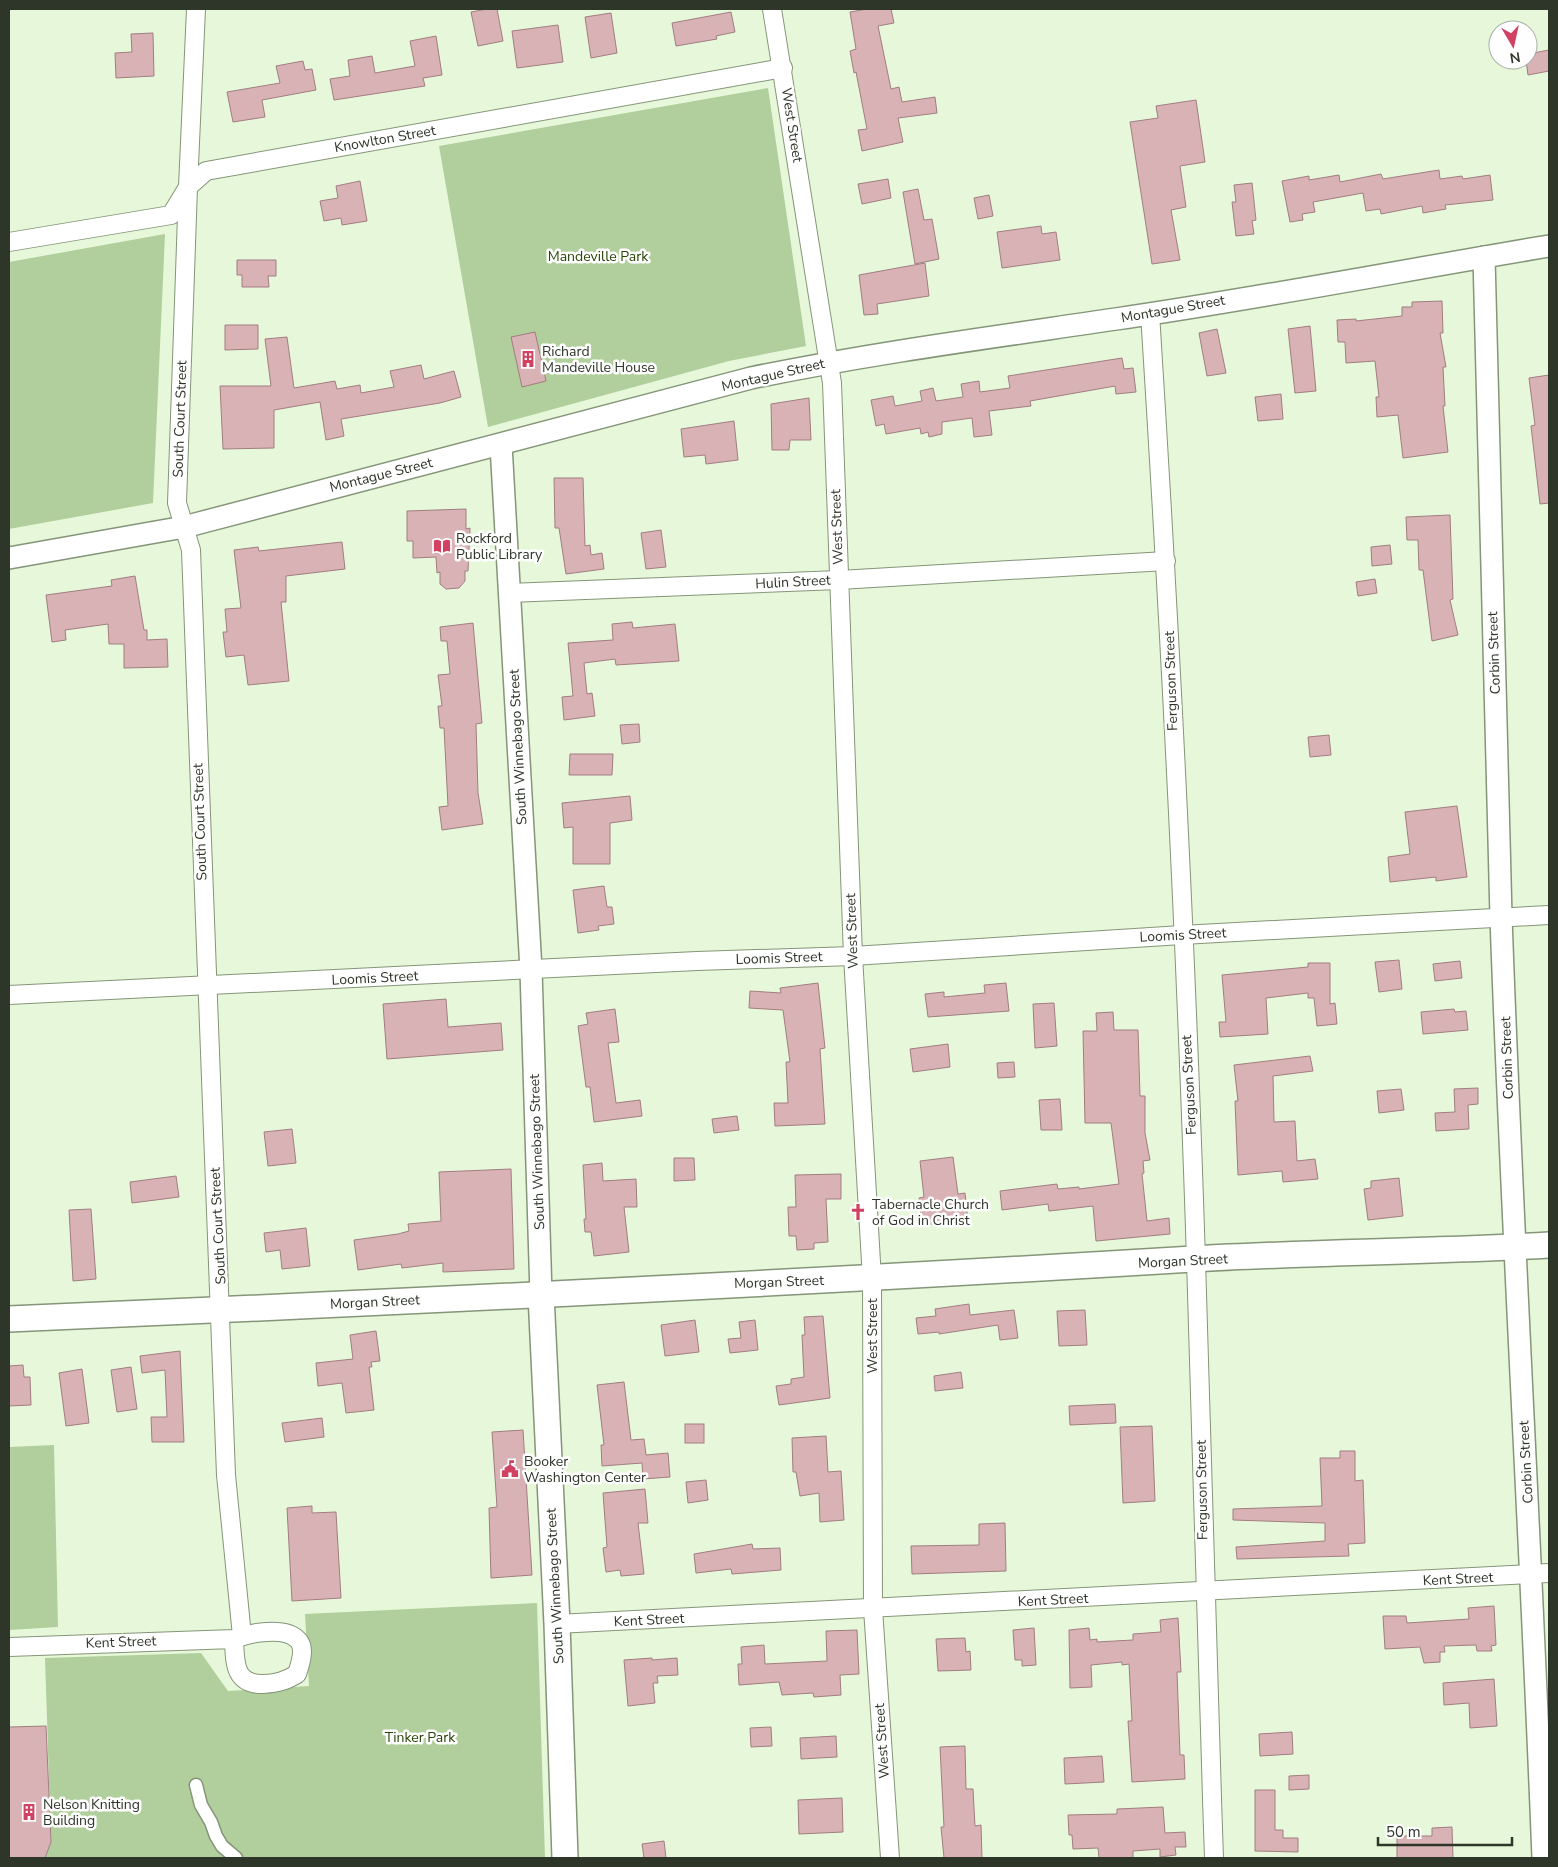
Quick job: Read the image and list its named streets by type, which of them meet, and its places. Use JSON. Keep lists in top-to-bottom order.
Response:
{
  "streets": {
    "main road": ["South Winnebago Street", "Morgan Street"],
    "street": [
      "West Street",
      "Knowlton Street",
      "Montague Street",
      "South Court Street",
      "Hulin Street",
      "Corbin Street",
      "Ferguson Street",
      "Loomis Street",
      "Kent Street"
    ]
  },
  "crossings": [
    ["West Street", "Knowlton Street"],
    ["West Street", "Montague Street"],
    ["West Street", "Hulin Street"],
    ["West Street", "Loomis Street"],
    ["West Street", "Morgan Street"],
    ["West Street", "Kent Street"],
    ["Knowlton Street", "South Court Street"],
    ["Montague Street", "South Court Street"],
    ["Montague Street", "Corbin Street"],
    ["Montague Street", "Ferguson Street"],
    ["Montague Street", "South Winnebago Street"],
    ["South Court Street", "Loomis Street"],
    ["South Court Street", "Morgan Street"],
    ["South Court Street", "Kent Street"],
    ["Hulin Street", "Ferguson Street"],
    ["Hulin Street", "South Winnebago Street"],
    ["Corbin Street", "Loomis Street"],
    ["Corbin Street", "Morgan Street"],
    ["Corbin Street", "Kent Street"],
    ["Ferguson Street", "Loomis Street"],
    ["Ferguson Street", "Morgan Street"],
    ["Ferguson Street", "Kent Street"],
    ["South Winnebago Street", "Loomis Street"],
    ["South Winnebago Street", "Morgan Street"],
    ["South Winnebago Street", "Kent Street"]
  ],
  "parks": ["Mandeville Park", "Tinker Park"],
  "places": {
    "building": ["Richard Mandeville House", "Nelson Knitting Building"],
    "library": ["Rockford Public Library"],
    "church": ["Tabernacle Church of God in Christ"],
    "public building": ["Booker Washington Center"]
  },
  "scale_bar": "50 m",
  "north": "bottom"
}
